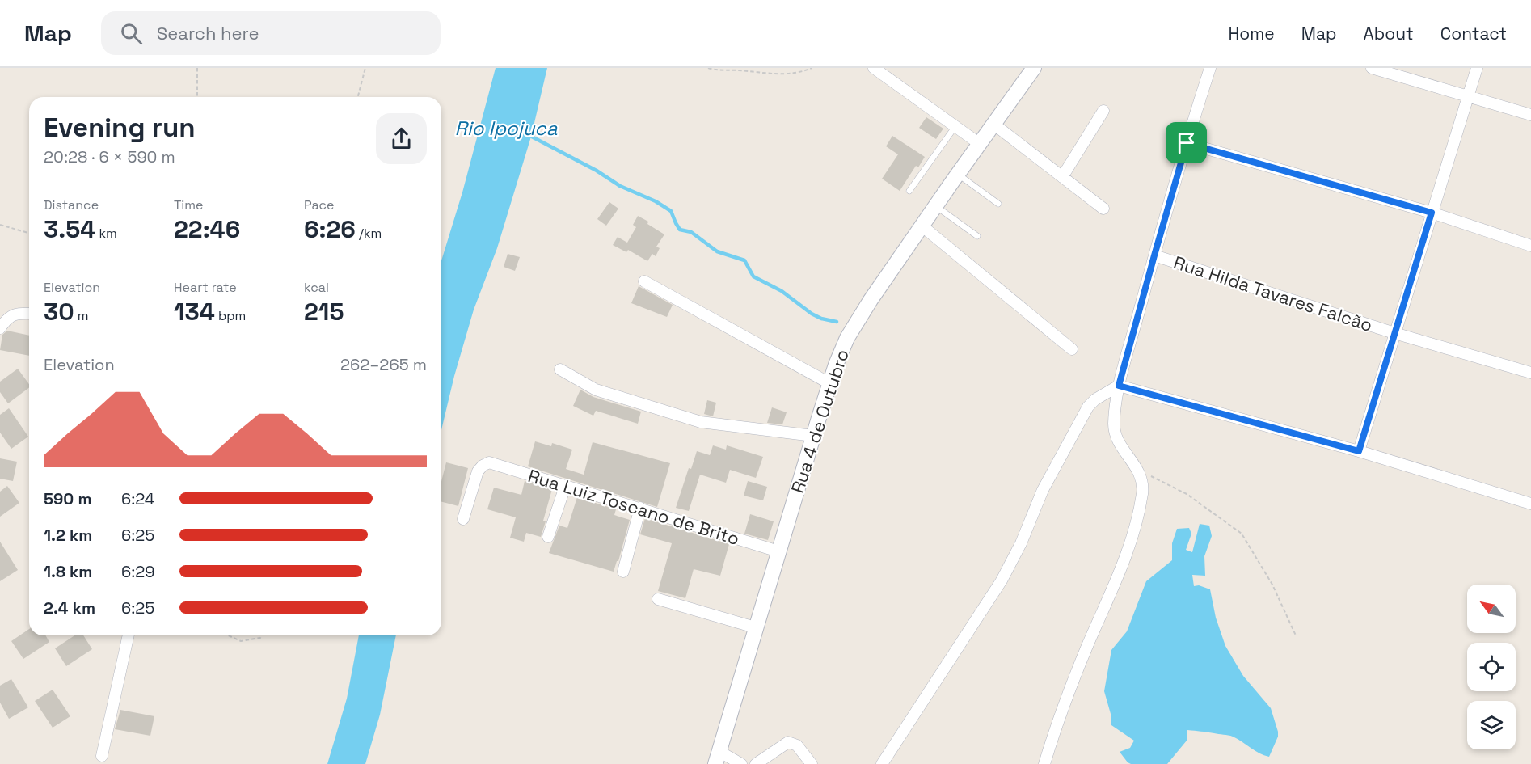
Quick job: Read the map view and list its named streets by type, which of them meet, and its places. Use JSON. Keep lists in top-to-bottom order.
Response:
{
  "streets": {
    "main road": ["Rua 4 de Outubro"],
    "street": ["Rua Hilda Tavares Falcão", "Rua Luiz Toscano de Brito"]
  },
  "crossings": [
    ["Rua 4 de Outubro", "Rua Luiz Toscano de Brito"]
  ],
  "water": ["Rio Ipojuca"],
  "north": "top left",
  "page": {
    "header": "Map",
    "search": "Search here",
    "nav": [
      "Home",
      "Map",
      "About",
      "Contact"
    ],
    "heading": ["Evening run", "20:28 · 6 × 590 m"],
    "stats": [
      ["Distance", "3.54 km"],
      ["Time", "22:46"],
      ["Pace", "6:26 /km"],
      ["Elevation", "30 m"],
      ["Heart rate", "134 bpm"],
      ["kcal", "215"]
    ],
    "chart": ["Elevation", "262–265 m"],
    "list": [
      {
        "name": "590 m",
        "note": "6:24"
      },
      {
        "name": "1.2 km",
        "note": "6:25"
      },
      {
        "name": "1.8 km",
        "note": "6:29"
      },
      {
        "name": "2.4 km",
        "note": "6:25"
      }
    ]
  }
}
